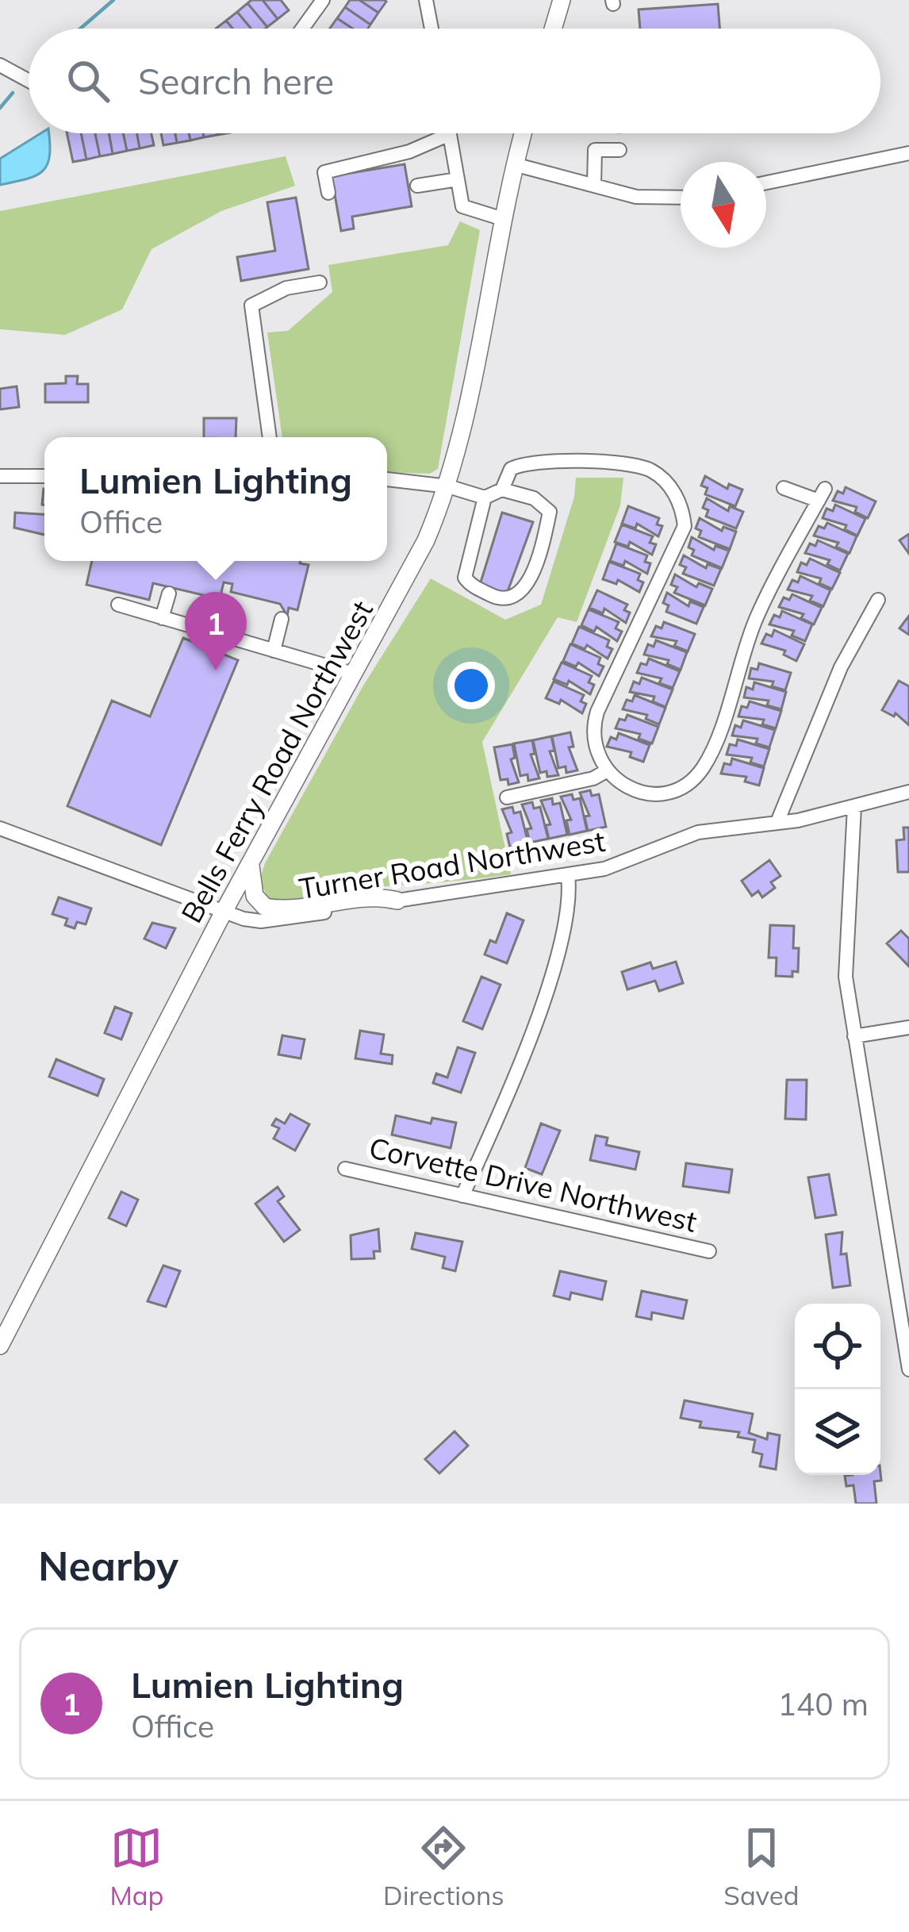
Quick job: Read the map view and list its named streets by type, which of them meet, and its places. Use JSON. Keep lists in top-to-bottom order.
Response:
{
  "streets": {
    "main road": ["Bells Ferry Road Northwest"],
    "street": ["Turner Road Northwest", "Corvette Drive Northwest"]
  },
  "crossings": [
    ["Bells Ferry Road Northwest", "Turner Road Northwest"]
  ],
  "north": "bottom",
  "page": {
    "search": "Search here",
    "popup": ["Lumien Lighting", "Office"],
    "pins": "1",
    "heading": "Nearby",
    "list": [
      {
        "mark": "1",
        "name": "Lumien Lighting",
        "note": "Office",
        "value": "140 m"
      }
    ],
    "nav": ["Map", "Directions", "Saved"]
  }
}
